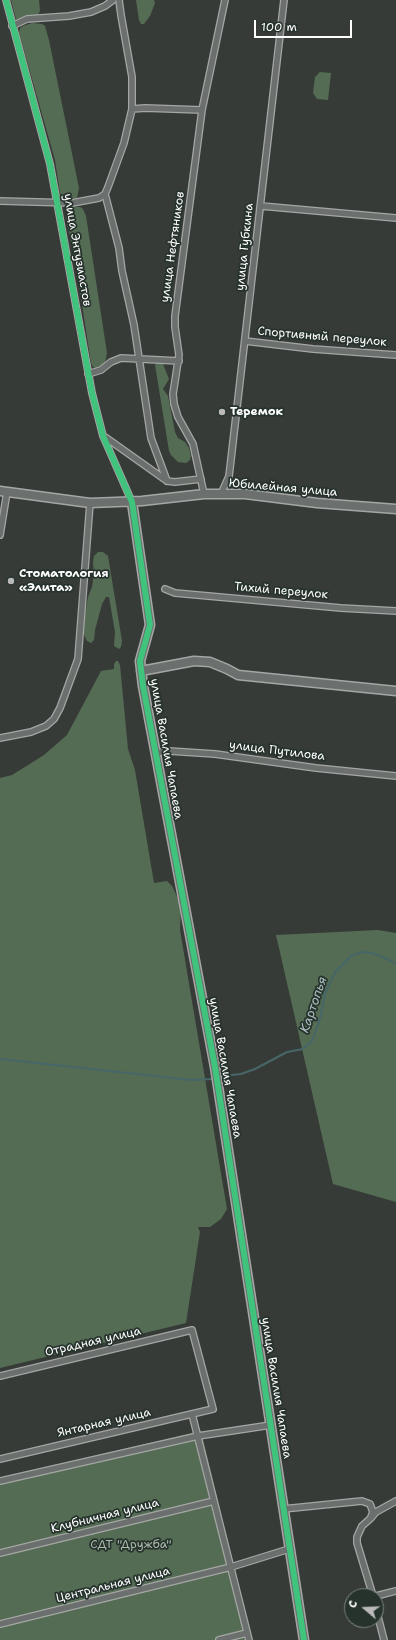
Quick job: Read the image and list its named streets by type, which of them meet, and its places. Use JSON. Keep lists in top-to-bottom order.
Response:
{
  "streets": {
    "street": [
      "улица Нефтяников",
      "улица Губкина",
      "улица Энтузиастов",
      "Спортивный переулок",
      "Юбилейная улица",
      "Тихий переулок",
      "улица Василия Чапаева",
      "улица Путилова",
      "Отрадная улица",
      "Янтарная улица",
      "Клубничная улица",
      "Центральная улица"
    ]
  },
  "crossings": [
    ["улица Нефтяников", "Юбилейная улица"],
    ["улица Губкина", "Спортивный переулок"],
    ["улица Губкина", "Юбилейная улица"],
    ["улица Энтузиастов", "Юбилейная улица"],
    ["улица Энтузиастов", "улица Василия Чапаева"],
    ["Юбилейная улица", "улица Василия Чапаева"],
    ["улица Василия Чапаева", "улица Путилова"],
    ["улица Василия Чапаева", "Центральная улица"],
    ["Отрадная улица", "Янтарная улица"]
  ],
  "water": ["Картопья"],
  "parks": ["СДТ \"Дружба\""],
  "places": ["Теремок", "Стоматология «Элита»"],
  "scale_bar": "100 m",
  "north": "left"
}
